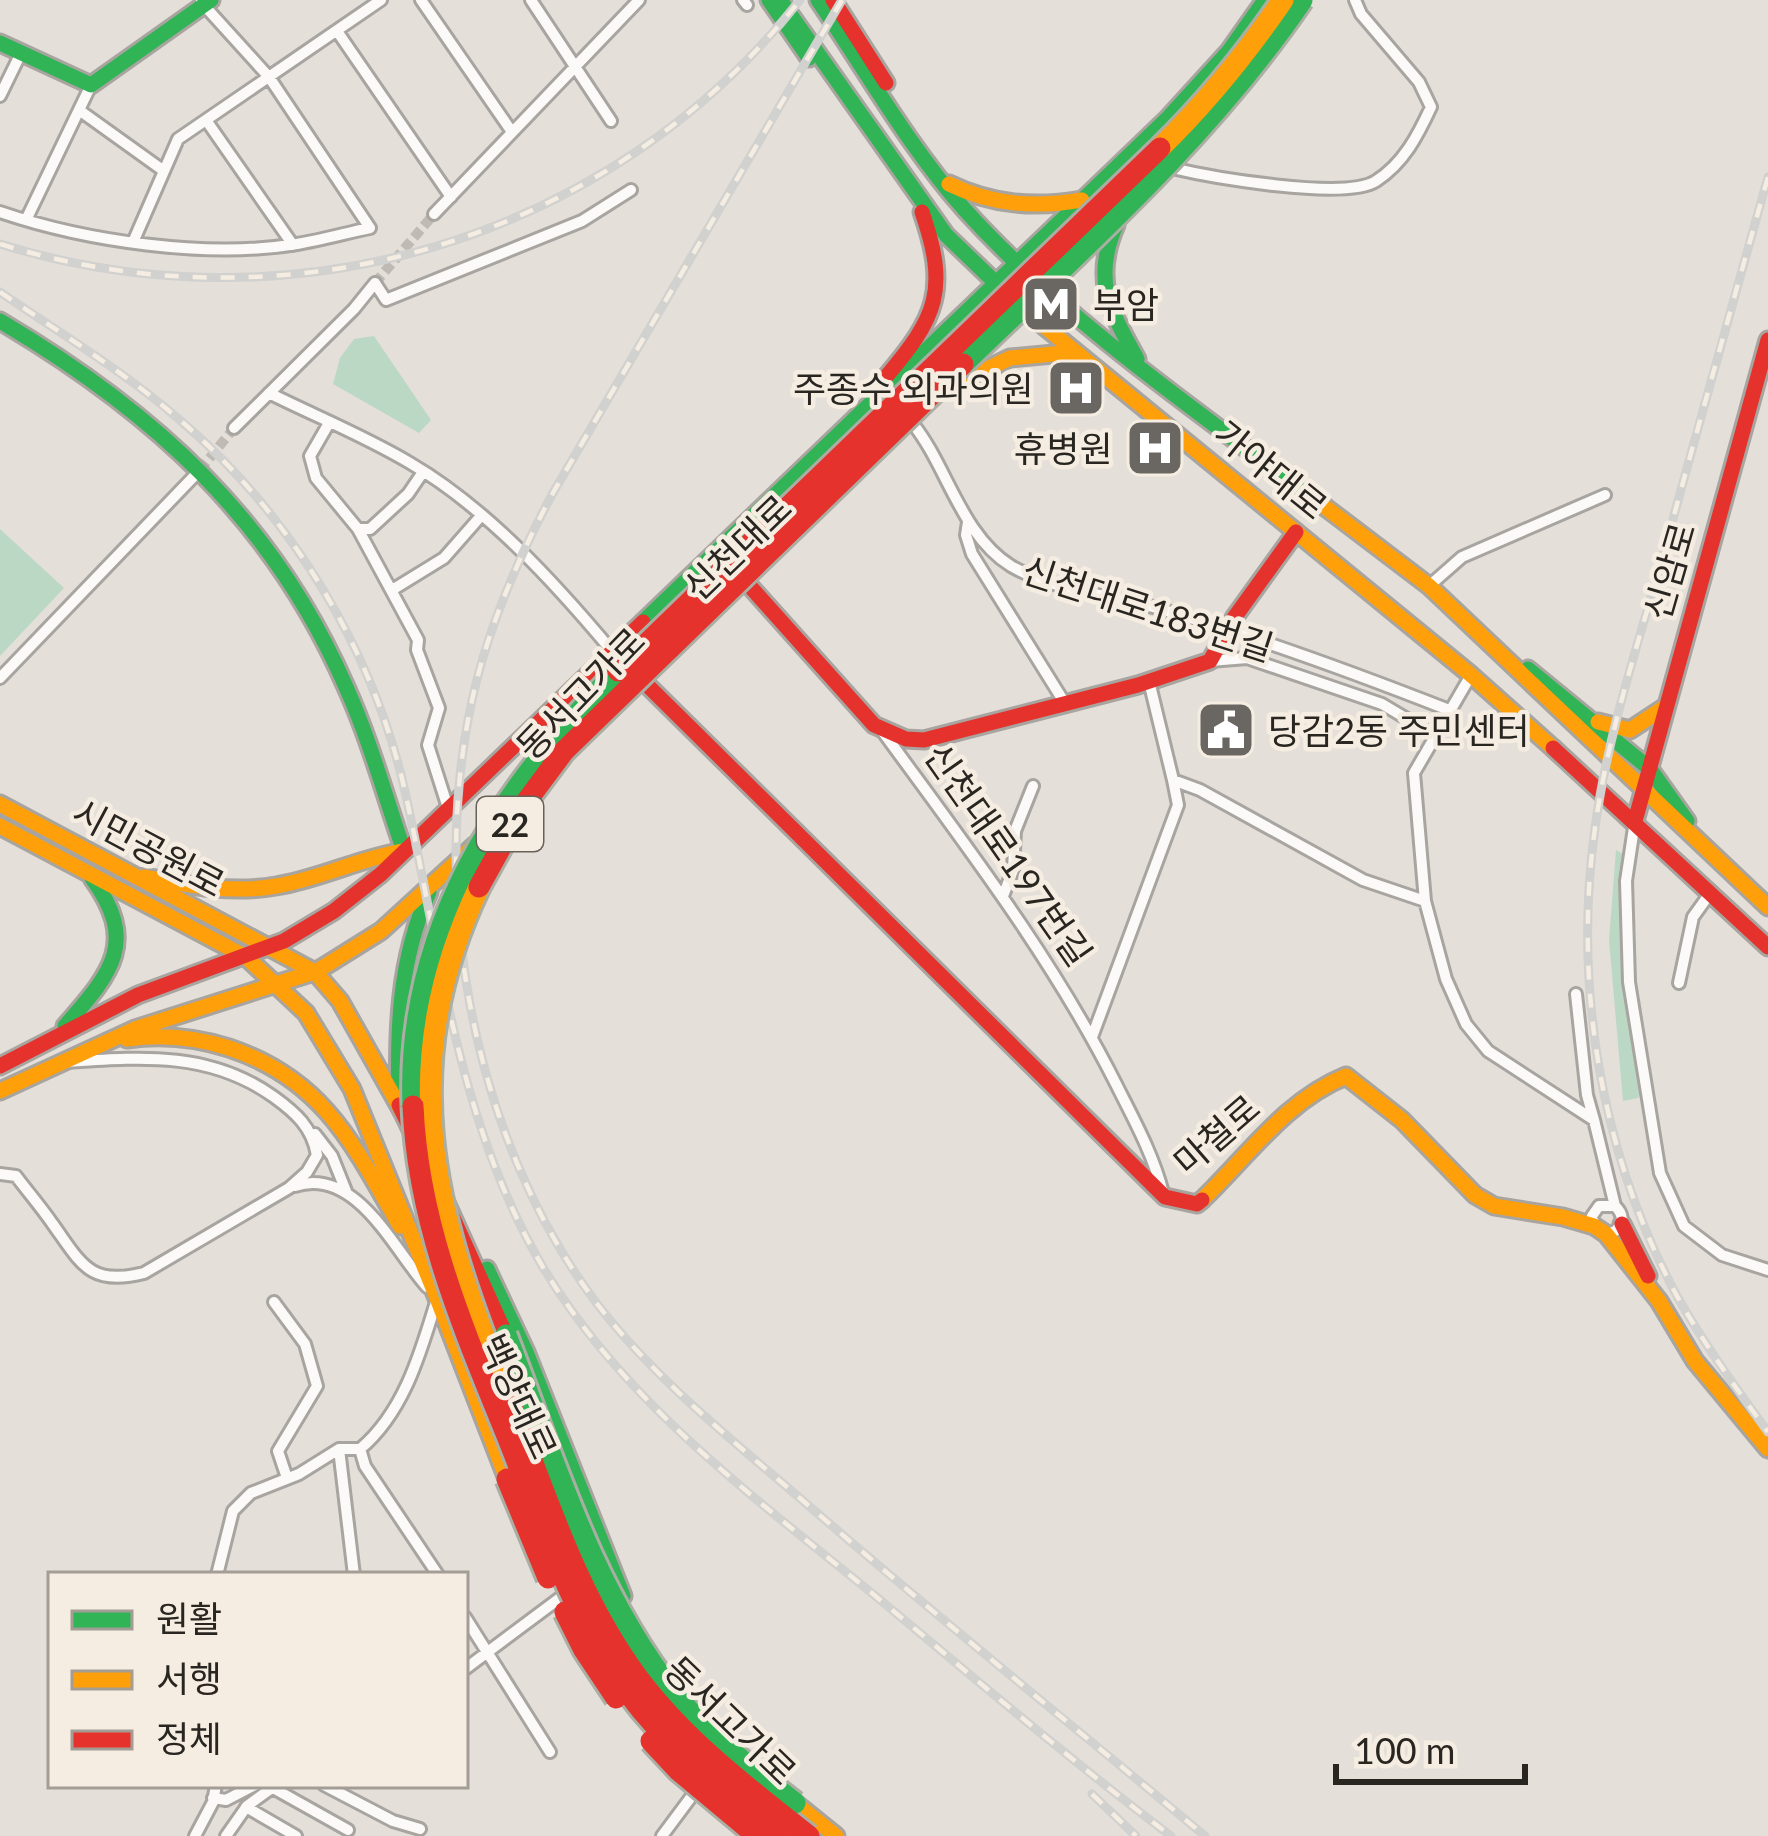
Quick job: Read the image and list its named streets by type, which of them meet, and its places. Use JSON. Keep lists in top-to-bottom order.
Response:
{
  "streets": {
    "main road": [
      "가야대로",
      "신천대로",
      "신암로",
      "동서고가로",
      "22",
      "시민공원로",
      "신천대로197번길",
      "마철로",
      "백양대로"
    ],
    "street": ["신천대로183번길"]
  },
  "crossings": [
    ["가야대로", "신천대로"],
    ["가야대로", "신암로"],
    ["신천대로", "신천대로183번길"],
    ["신천대로", "시민공원로"],
    ["신천대로", "신천대로197번길"],
    ["신천대로", "마철로"],
    ["신천대로", "백양대로"],
    ["동서고가로", "백양대로"],
    ["시민공원로", "백양대로"],
    ["신천대로197번길", "마철로"]
  ],
  "places": {
    "metro station": ["부암"],
    "hospital": ["주종수 외과의원", "휴병원"],
    "public building": ["당감2동 주민센터"]
  },
  "legend": ["원활", "서행", "정체"],
  "scale_bar": "100 m"
}
